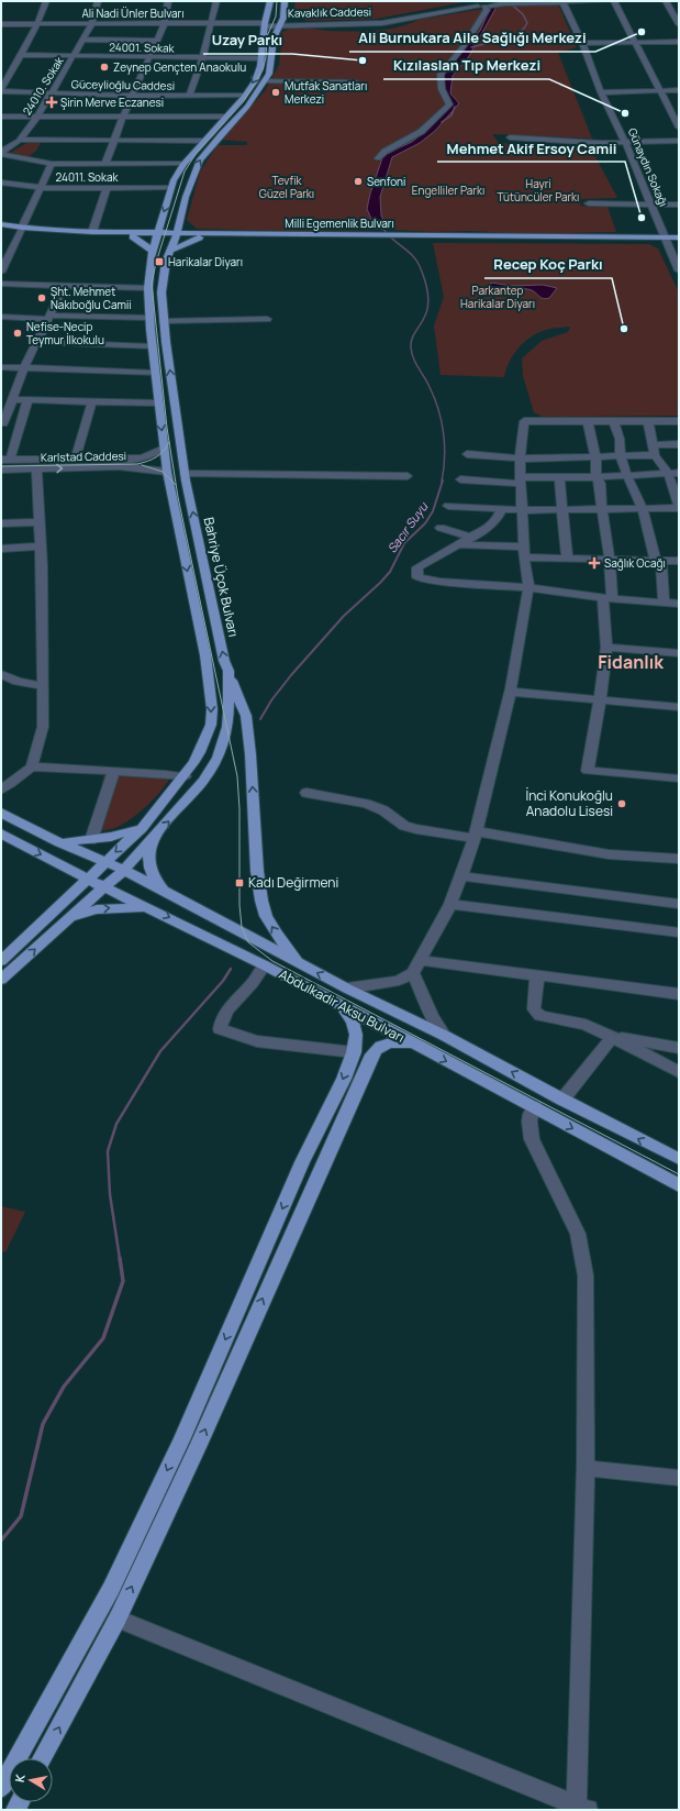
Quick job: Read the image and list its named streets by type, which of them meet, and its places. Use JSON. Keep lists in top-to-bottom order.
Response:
{
  "streets": {
    "main road": ["Milli Egemenlik Bulvarı", "Bahriye Üçok Bulvarı", "Abdulkadir Aksu Bulvarı"],
    "street": [
      "Kavaklık Caddesi",
      "Ali Nadi Ünler Bulvarı",
      "24001. Sokak",
      "Güceylioğlu Caddesi",
      "24010. Sokak",
      "Günaydın Sokağı",
      "24011. Sokak",
      "Karlstad Caddesi"
    ]
  },
  "crossings": [
    ["Kavaklık Caddesi", "Günaydın Sokağı"],
    ["Ali Nadi Ünler Bulvarı", "24010. Sokak"],
    ["Ali Nadi Ünler Bulvarı", "Bahriye Üçok Bulvarı"],
    ["24001. Sokak", "24010. Sokak"],
    ["Güceylioğlu Caddesi", "24010. Sokak"],
    ["Günaydın Sokağı", "Milli Egemenlik Bulvarı"],
    ["Milli Egemenlik Bulvarı", "Bahriye Üçok Bulvarı"],
    ["Bahriye Üçok Bulvarı", "Abdulkadir Aksu Bulvarı"]
  ],
  "districts": ["Fidanlık"],
  "water": ["Sacır Suyu"],
  "parks": [
    "Tevfik Güzel Parkı",
    "Hayri Tütüncüler Parkı",
    "Engelliler Parkı",
    "Parkantep Harikalar Diyarı"
  ],
  "places": {
    "other": [
      "Ali Burnukara Aile Sağlığı Merkezi",
      "Uzay Parkı",
      "Zeynep Gençten Anaokulu",
      "Mutfak Sanatları Merkezi",
      "Kızılaslan Tıp Merkezi",
      "Senfoni",
      "Mehmet Akif Ersoy Camii",
      "Şht. Mehmet Nakıboğlu Camii",
      "Recep Koç Parkı",
      "Nefise-Necip Teymur İlkokulu",
      "İnci Konukoğlu Anadolu Lisesi"
    ],
    "health": ["Şirin Merve Eczanesi", "Sağlık Ocağı"],
    "transit": ["Harikalar Diyarı", "Kadı Değirmeni"]
  },
  "north": "left"
}
